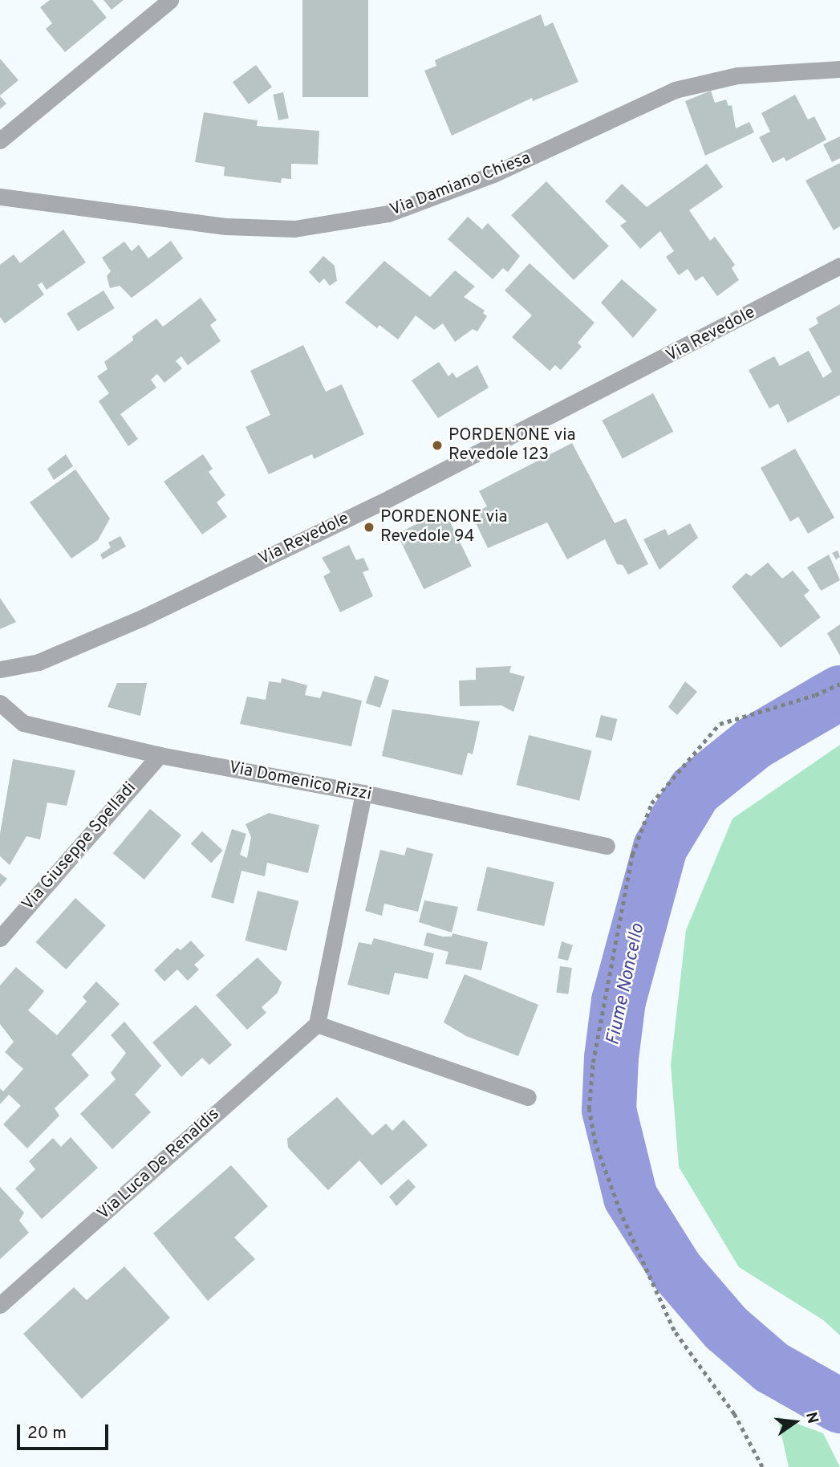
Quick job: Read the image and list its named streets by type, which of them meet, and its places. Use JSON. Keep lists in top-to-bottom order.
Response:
{
  "streets": {
    "street": [
      "Via Damiano Chiesa",
      "Via Revedole",
      "Via Domenico Rizzi",
      "Via Giuseppe Spelladi",
      "Via Luca De Renaldis"
    ]
  },
  "crossings": [
    ["Via Domenico Rizzi", "Via Giuseppe Spelladi"]
  ],
  "water": ["Fiume Noncello"],
  "places": ["PORDENONE via Revedole 123", "PORDENONE via Revedole 94"],
  "scale_bar": "20 m",
  "north": "right"
}
